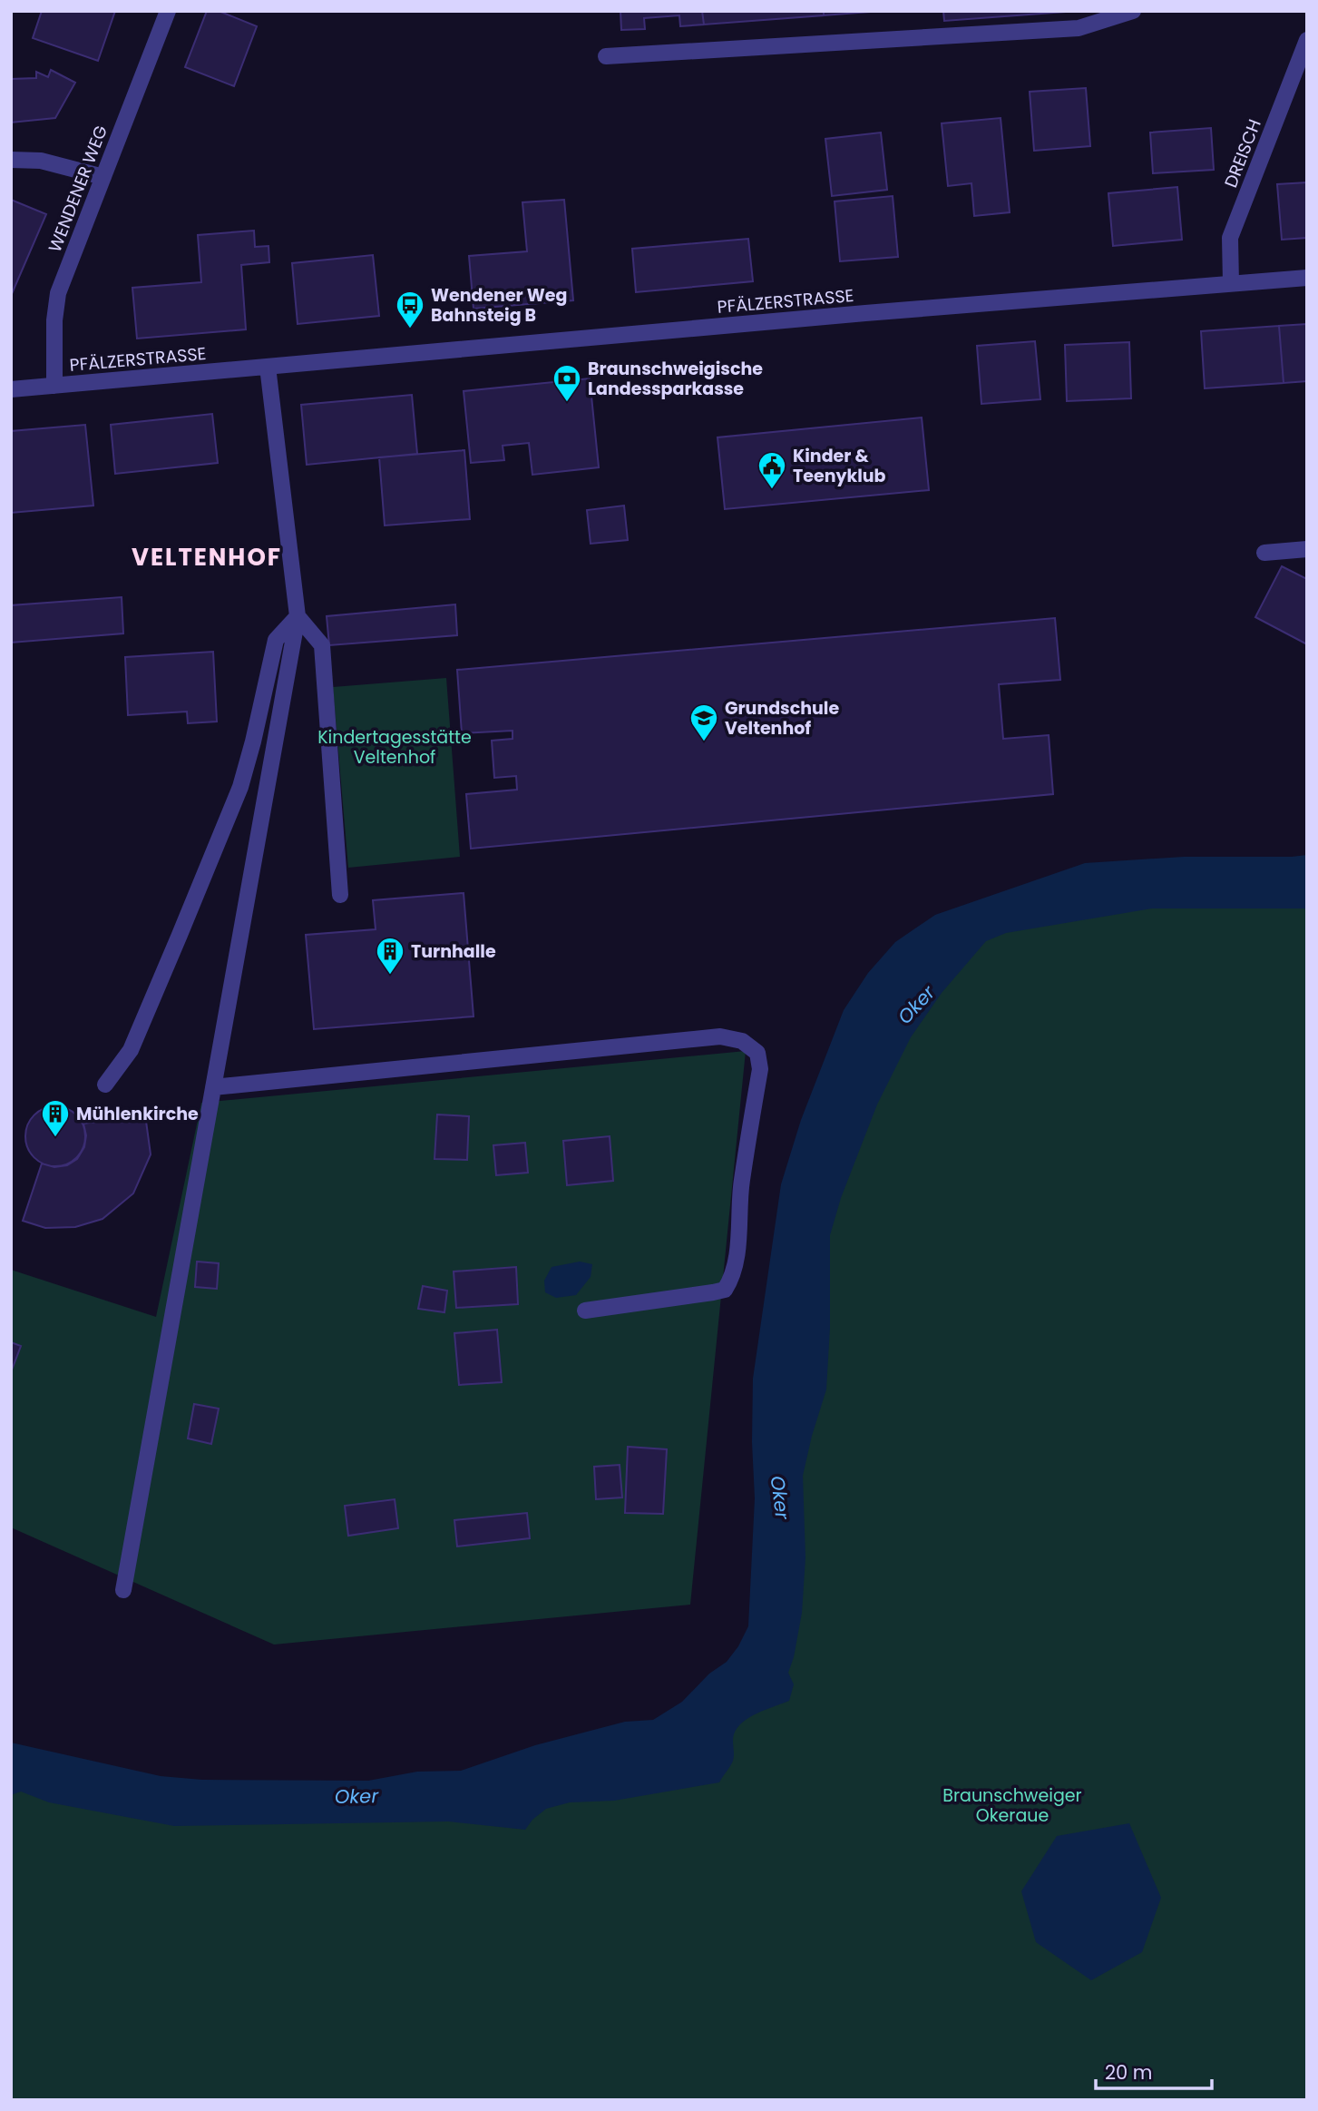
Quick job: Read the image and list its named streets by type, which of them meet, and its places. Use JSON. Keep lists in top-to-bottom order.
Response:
{
  "streets": {
    "street": ["DREISCH", "WENDENER WEG", "PFÄLZERSTRASSE"]
  },
  "crossings": [
    ["DREISCH", "PFÄLZERSTRASSE"],
    ["WENDENER WEG", "PFÄLZERSTRASSE"]
  ],
  "districts": ["VELTENHOF"],
  "water": ["Oker"],
  "parks": ["Kindertagesstätte Veltenhof", "Braunschweiger Okeraue"],
  "places": {
    "bus stop": ["Wendener Weg Bahnsteig B"],
    "bank": ["Braunschweigische Landessparkasse"],
    "public building": ["Kinder & Teenyklub"],
    "school or university": ["Grundschule Veltenhof"],
    "building": ["Turnhalle", "Mühlenkirche"]
  },
  "scale_bar": "20 m"
}
